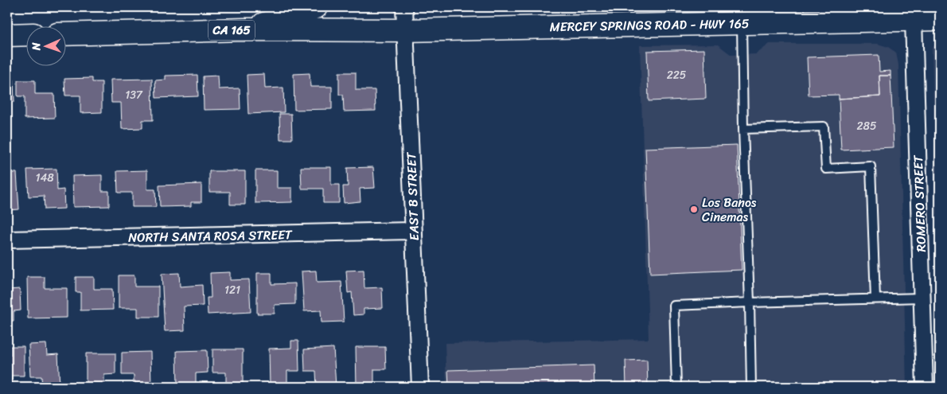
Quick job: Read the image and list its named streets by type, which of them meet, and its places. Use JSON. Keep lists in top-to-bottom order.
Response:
{
  "streets": {
    "main road": ["MERCEY SPRINGS ROAD - HWY 165", "CA 165"],
    "street": ["EAST B STREET", "ROMERO STREET", "NORTH SANTA ROSA STREET"]
  },
  "crossings": [
    ["MERCEY SPRINGS ROAD - HWY 165", "CA 165"],
    ["MERCEY SPRINGS ROAD - HWY 165", "EAST B STREET"],
    ["MERCEY SPRINGS ROAD - HWY 165", "ROMERO STREET"],
    ["CA 165", "EAST B STREET"],
    ["EAST B STREET", "NORTH SANTA ROSA STREET"]
  ],
  "places": ["Los Banos Cinemas"],
  "house_numbers": [
    "225",
    "137",
    "285",
    "148",
    "121"
  ],
  "north": "left"
}
